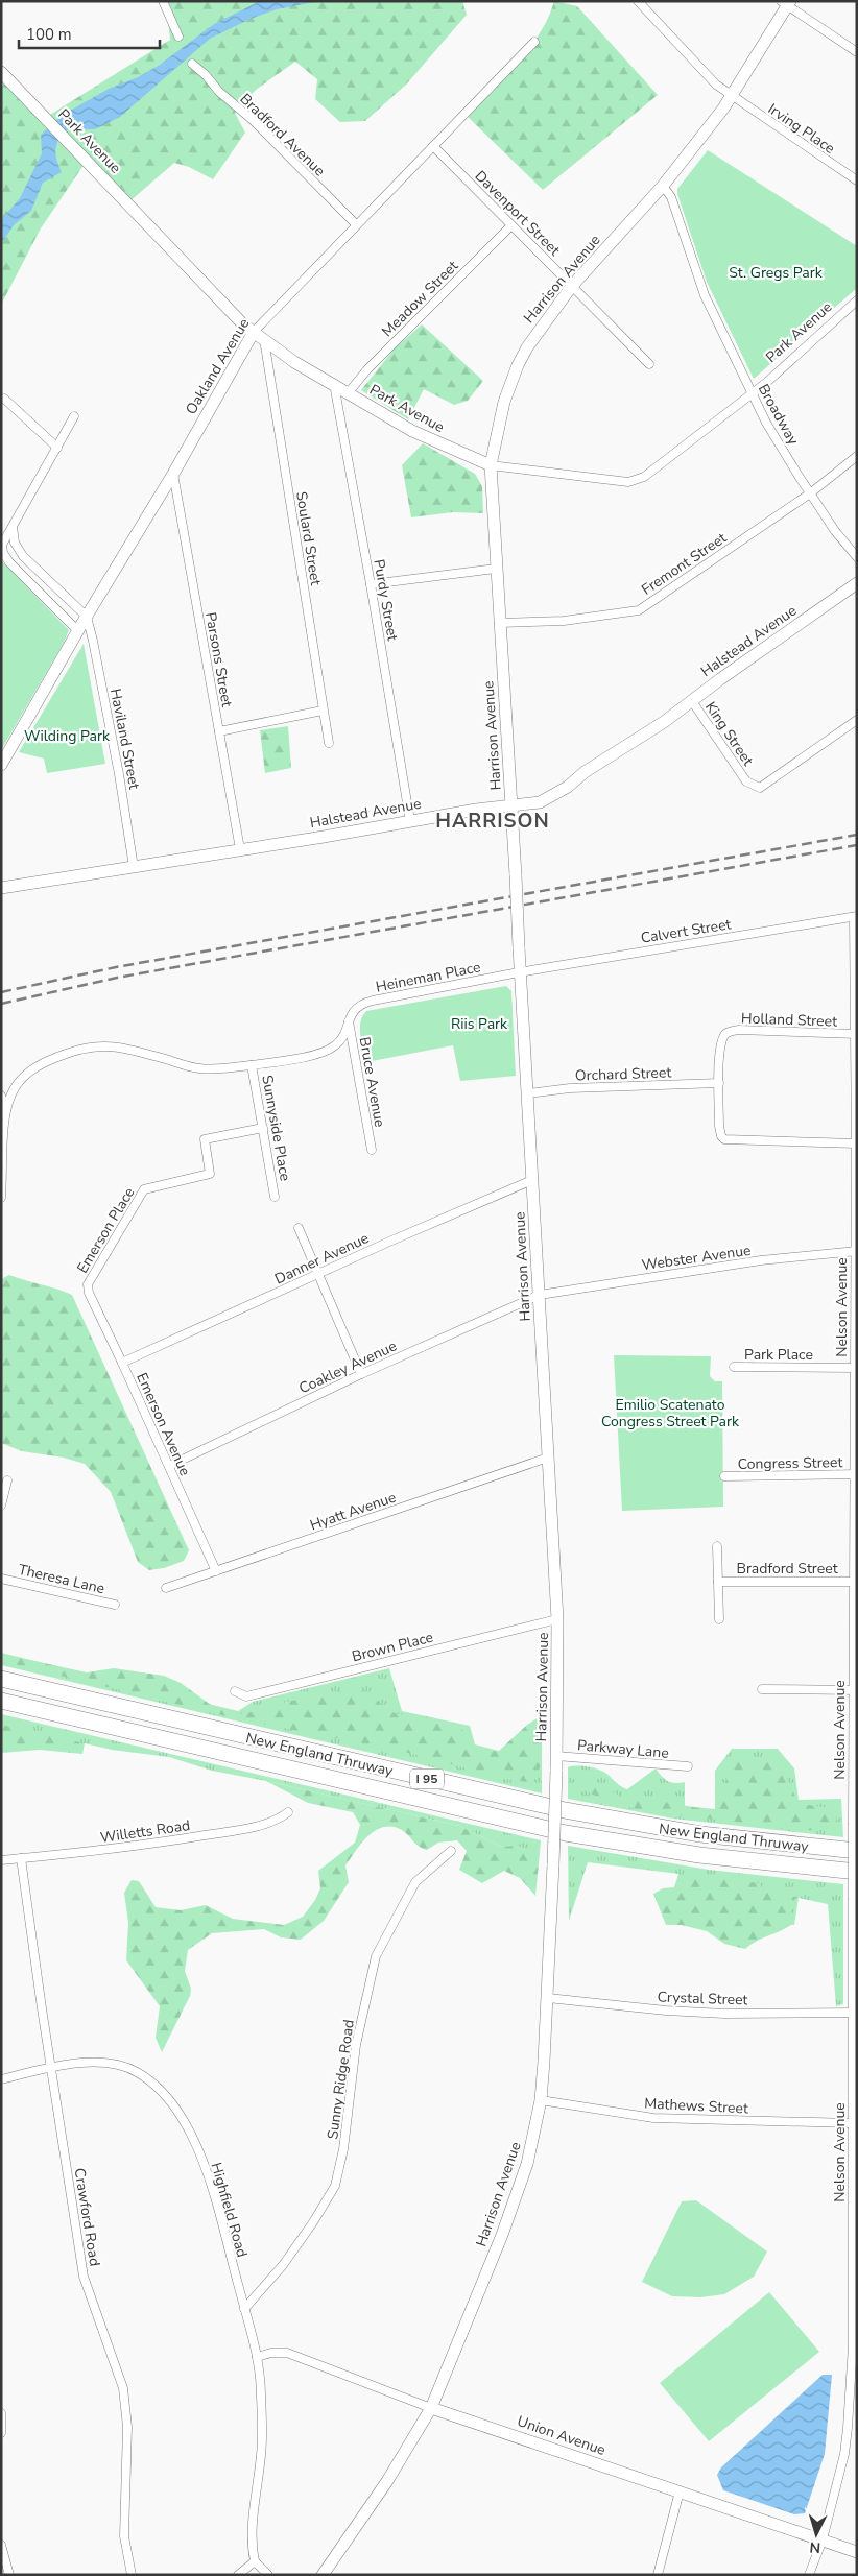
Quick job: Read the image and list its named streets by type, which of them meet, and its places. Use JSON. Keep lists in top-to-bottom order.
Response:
{
  "streets": {
    "highway": ["New England Thruway", "I 95"],
    "main road": [
      "Park Avenue",
      "Harrison Avenue",
      "Oakland Avenue",
      "Halstead Avenue",
      "Union Avenue"
    ],
    "street": [
      "Irving Place",
      "Bradford Avenue",
      "Davenport Street",
      "Meadow Street",
      "Broadway",
      "Soulard Street",
      "Fremont Street",
      "Purdy Street",
      "Parsons Street",
      "King Street",
      "Haviland Street",
      "Calvert Street",
      "Heineman Place",
      "Holland Street",
      "Orchard Street",
      "Bruce Avenue",
      "Sunnyside Place",
      "Emerson Place",
      "Webster Avenue",
      "Danner Avenue",
      "Nelson Avenue",
      "Park Place",
      "Coakley Avenue",
      "Emerson Avenue",
      "Congress Street",
      "Hyatt Avenue",
      "Bradford Street",
      "Theresa Lane",
      "Brown Place",
      "Parkway Lane",
      "Willetts Road",
      "Crystal Street",
      "Sunny Ridge Road",
      "Mathews Street",
      "Highfield Road",
      "Crawford Road"
    ]
  },
  "crossings": [
    ["Irving Place", "Harrison Avenue"],
    ["Bradford Avenue", "Oakland Avenue"],
    ["Park Avenue", "Harrison Avenue"],
    ["Park Avenue", "Meadow Street"],
    ["Park Avenue", "Oakland Avenue"],
    ["Park Avenue", "Broadway"],
    ["Park Avenue", "Soulard Street"],
    ["Park Avenue", "Purdy Street"],
    ["Davenport Street", "Harrison Avenue"],
    ["Davenport Street", "Meadow Street"],
    ["Davenport Street", "Oakland Avenue"],
    ["Harrison Avenue", "Broadway"],
    ["Harrison Avenue", "Fremont Street"],
    ["Harrison Avenue", "Halstead Avenue"],
    ["Harrison Avenue", "Calvert Street"],
    ["Harrison Avenue", "Heineman Place"],
    ["Harrison Avenue", "Orchard Street"],
    ["Harrison Avenue", "Webster Avenue"],
    ["Harrison Avenue", "Danner Avenue"],
    ["Harrison Avenue", "Coakley Avenue"],
    ["Harrison Avenue", "Hyatt Avenue"],
    ["Harrison Avenue", "Brown Place"],
    ["Harrison Avenue", "Parkway Lane"],
    ["Harrison Avenue", "Crystal Street"],
    ["Harrison Avenue", "Mathews Street"],
    ["Harrison Avenue", "Union Avenue"],
    ["Oakland Avenue", "Parsons Street"],
    ["Oakland Avenue", "Haviland Street"],
    ["Broadway", "Fremont Street"],
    ["Purdy Street", "Halstead Avenue"],
    ["Halstead Avenue", "Parsons Street"],
    ["Halstead Avenue", "King Street"],
    ["Halstead Avenue", "Haviland Street"],
    ["Calvert Street", "Heineman Place"],
    ["Calvert Street", "Nelson Avenue"],
    ["Heineman Place", "Bruce Avenue"],
    ["Holland Street", "Orchard Street"],
    ["Holland Street", "Nelson Avenue"],
    ["Sunnyside Place", "Emerson Place"],
    ["Emerson Place", "Emerson Avenue"],
    ["Webster Avenue", "Nelson Avenue"],
    ["Webster Avenue", "Coakley Avenue"],
    ["Danner Avenue", "Emerson Avenue"],
    ["Nelson Avenue", "Park Place"],
    ["Nelson Avenue", "Congress Street"],
    ["Nelson Avenue", "Bradford Street"],
    ["Nelson Avenue", "Crystal Street"],
    ["Nelson Avenue", "Mathews Street"],
    ["Nelson Avenue", "Union Avenue"],
    ["Coakley Avenue", "Emerson Avenue"],
    ["Emerson Avenue", "Hyatt Avenue"],
    ["Willetts Road", "Crawford Road"],
    ["Sunny Ridge Road", "Highfield Road"],
    ["Highfield Road", "Crawford Road"],
    ["Highfield Road", "Union Avenue"]
  ],
  "districts": ["HARRISON"],
  "parks": [
    "St. Gregs Park",
    "Wilding Park",
    "Riis Park",
    "Emilio Scatenato Congress Street Park"
  ],
  "scale_bar": "100 m",
  "north": "bottom"
}
